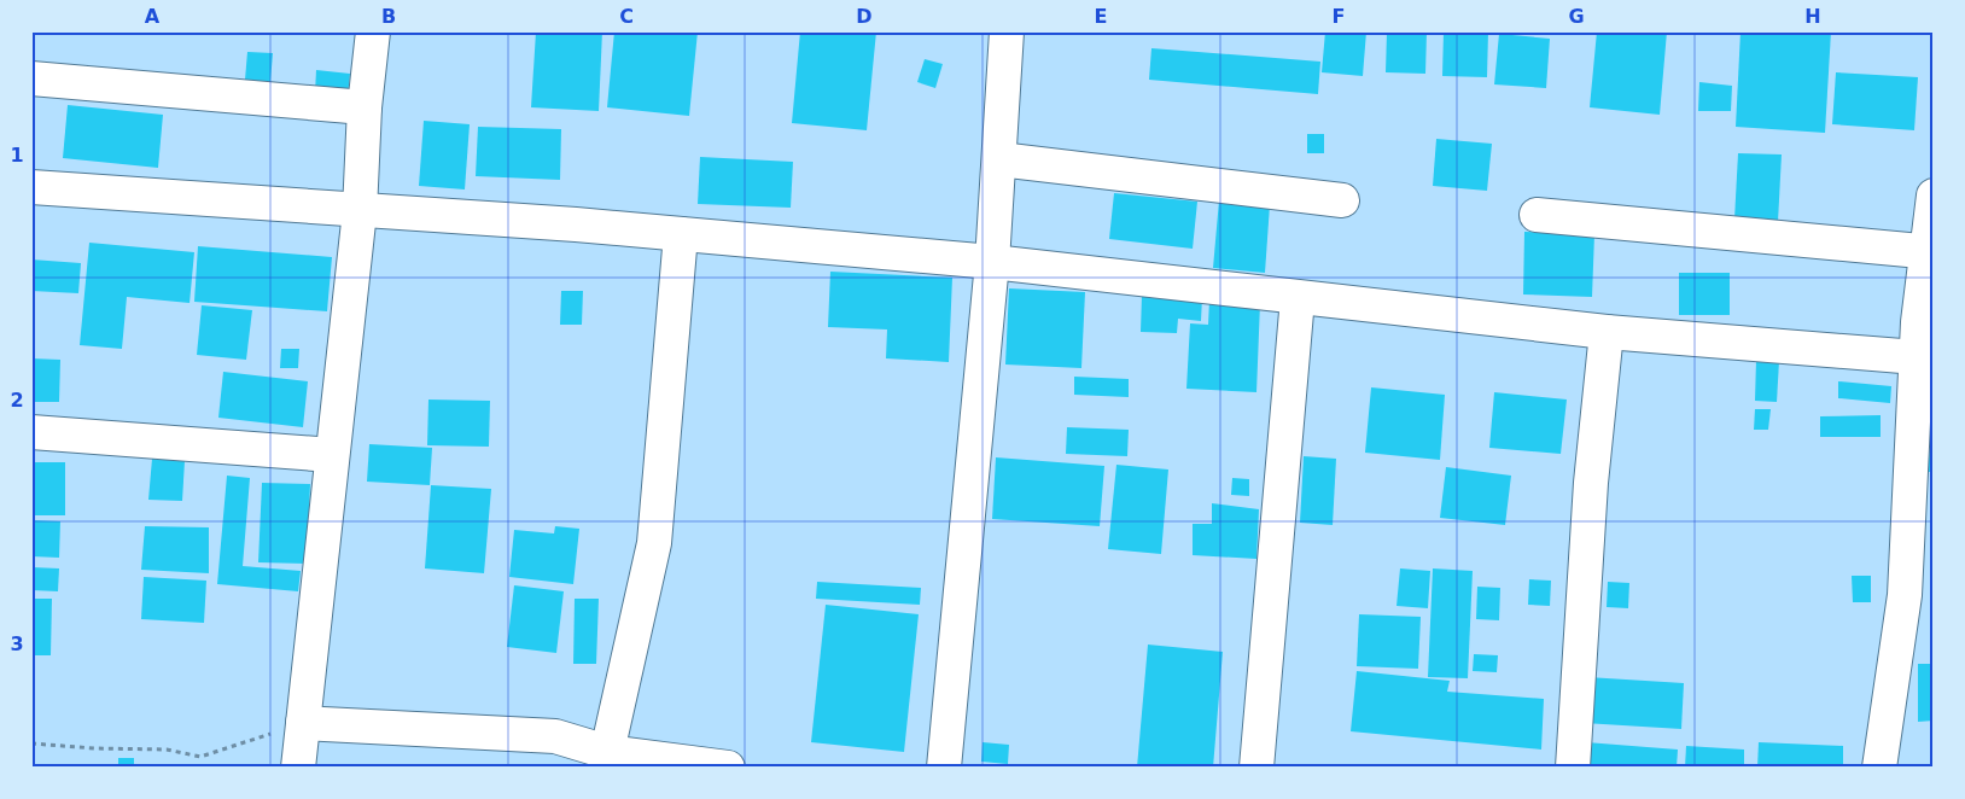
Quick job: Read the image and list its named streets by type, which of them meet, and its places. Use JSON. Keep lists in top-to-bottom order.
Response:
{
  "grid": {
    "columns": [
      "A",
      "B",
      "C",
      "D",
      "E",
      "F",
      "G",
      "H"
    ],
    "rows": ["1", "2", "3"]
  }
}
